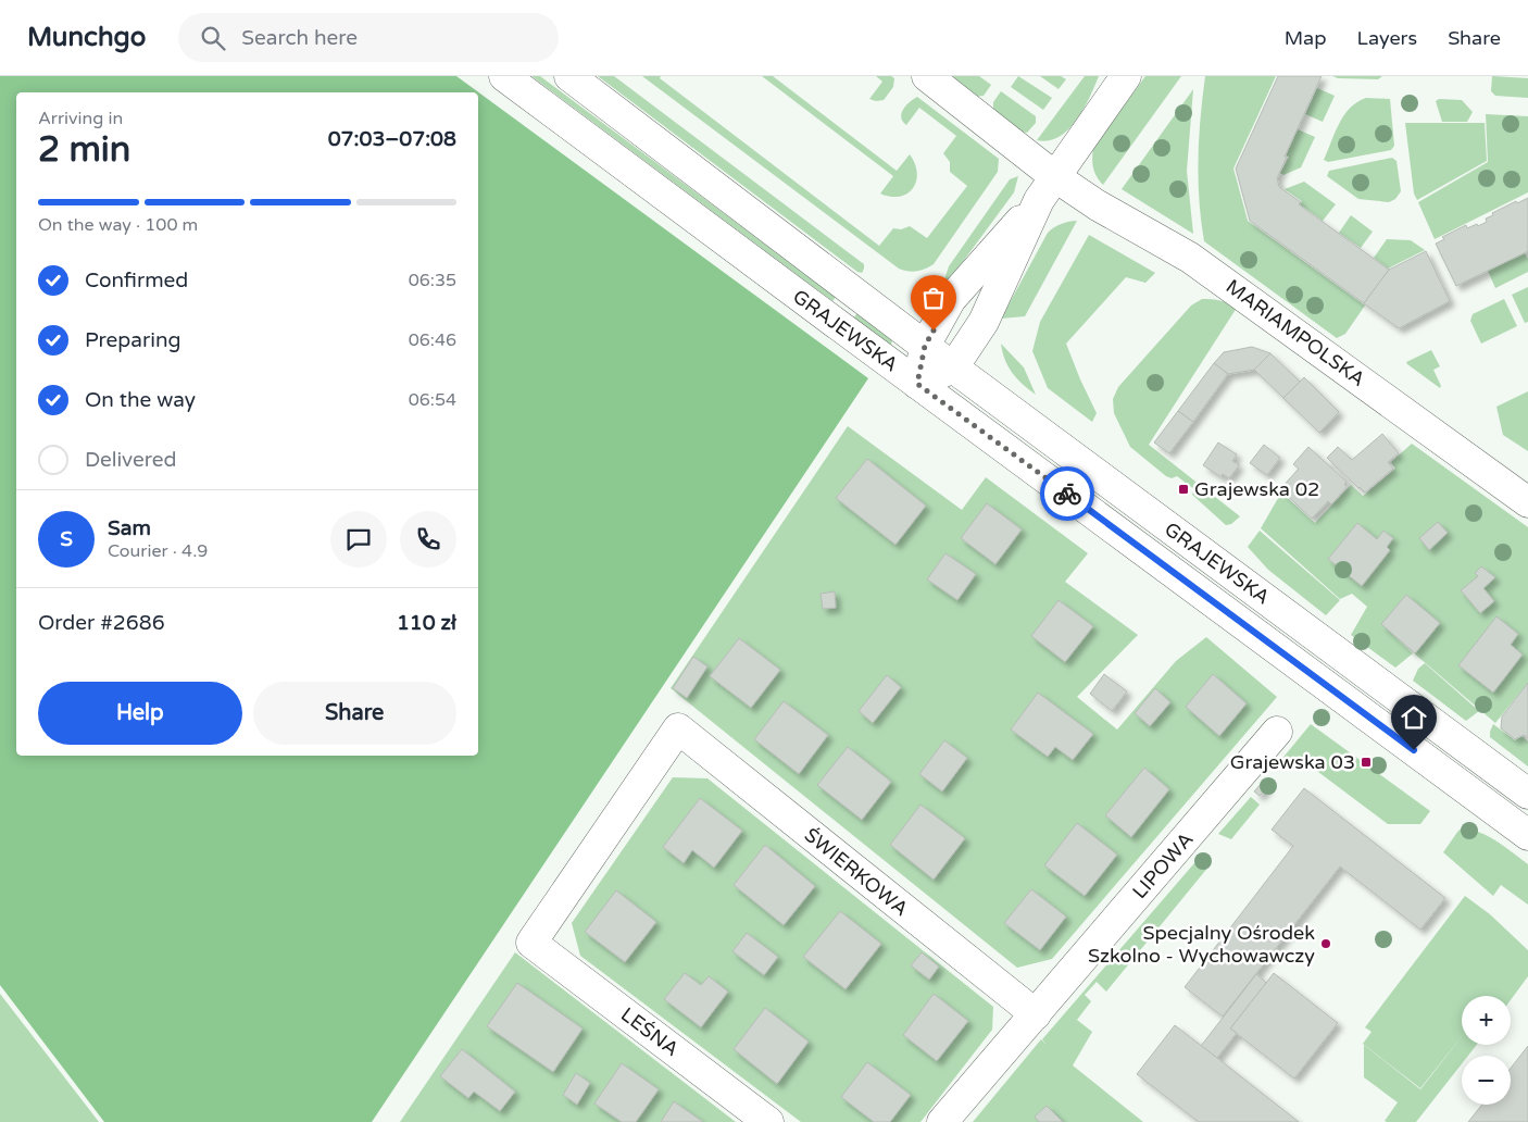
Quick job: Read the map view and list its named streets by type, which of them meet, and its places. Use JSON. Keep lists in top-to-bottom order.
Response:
{
  "streets": {
    "street": [
      "GRAJEWSKA",
      "MARIAMPOLSKA",
      "LIPOWA",
      "ŚWIERKOWA",
      "LEŚNA"
    ]
  },
  "crossings": [
    ["LIPOWA", "ŚWIERKOWA"],
    ["ŚWIERKOWA", "LEŚNA"]
  ],
  "places": {
    "transit": ["Grajewska 02", "Grajewska 03"],
    "other": ["Specjalny Ośrodek Szkolno - Wychowawczy"]
  },
  "page": {
    "header": "Munchgo",
    "search": "Search here",
    "nav": ["Map", "Layers", "Share"],
    "heading": ["2 min", "Arriving in", "07:03–07:08"],
    "panel": [
      "Sam",
      "Courier · 4.9",
      "Order #2686",
      "110 zł"
    ],
    "bar": "On the way · 100 m",
    "list": [
      ["Confirmed", "06:35"],
      ["Preparing", "06:46"],
      ["On the way", "06:54"],
      "Delivered"
    ],
    "round": "S",
    "buttons": ["Help", "Share"],
    "map_buttons": ["+", "−"]
  }
}
